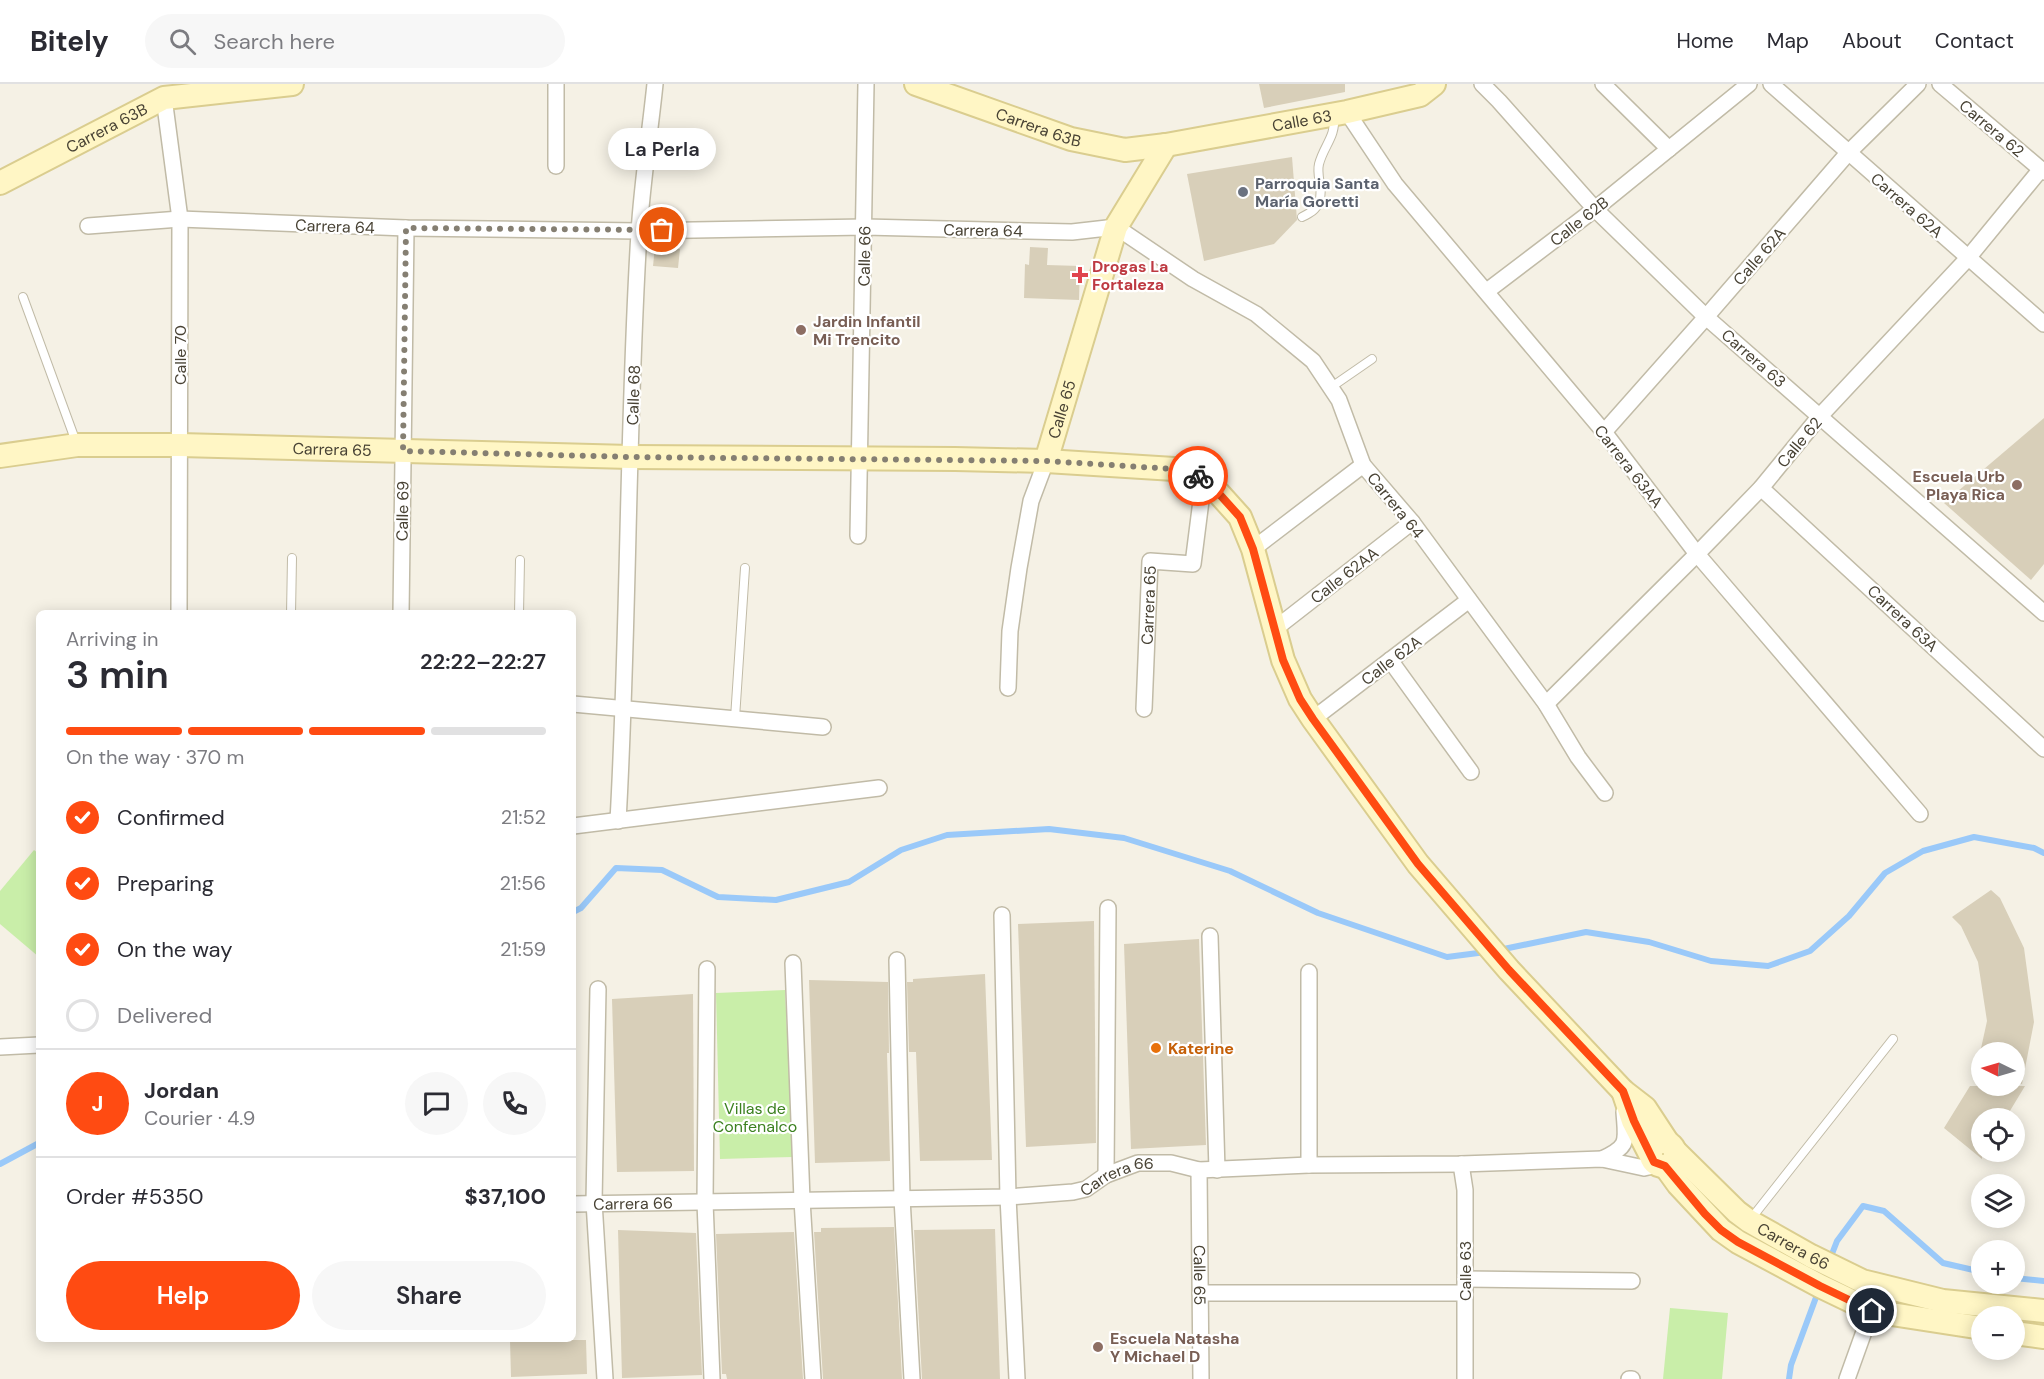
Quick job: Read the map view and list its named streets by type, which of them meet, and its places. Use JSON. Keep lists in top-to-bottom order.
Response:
{
  "streets": {
    "main road": [
      "Calle 63",
      "Carrera 63B",
      "Calle 65",
      "Carrera 65",
      "Carrera 66"
    ],
    "street": [
      "Carrera 62",
      "Carrera 62A",
      "Calle 62B",
      "Carrera 64",
      "Calle 66",
      "Calle 62A",
      "Calle 70",
      "Carrera 63",
      "Calle 68",
      "Calle 62",
      "Carrera 63AA",
      "Calle 69",
      "Calle 62AA",
      "Carrera 63A"
    ]
  },
  "crossings": [
    ["Calle 63", "Carrera 63B"],
    ["Calle 63", "Calle 65"],
    ["Calle 63", "Carrera 63AA"],
    ["Calle 63", "Carrera 66"],
    ["Carrera 63B", "Calle 70"],
    ["Carrera 63B", "Calle 65"],
    ["Carrera 62", "Calle 62"],
    ["Carrera 62A", "Calle 62A"],
    ["Carrera 62A", "Calle 62"],
    ["Calle 62B", "Carrera 63"],
    ["Calle 62B", "Carrera 63AA"],
    ["Carrera 64", "Calle 66"],
    ["Carrera 64", "Calle 62A"],
    ["Carrera 64", "Calle 70"],
    ["Carrera 64", "Calle 68"],
    ["Carrera 64", "Calle 65"],
    ["Carrera 64", "Calle 62"],
    ["Carrera 64", "Calle 69"],
    ["Carrera 64", "Calle 62AA"],
    ["Calle 66", "Carrera 65"],
    ["Calle 62A", "Carrera 63"],
    ["Calle 62A", "Carrera 63AA"],
    ["Calle 70", "Carrera 65"],
    ["Carrera 63", "Calle 62"],
    ["Calle 68", "Carrera 65"],
    ["Calle 65", "Carrera 65"],
    ["Calle 65", "Carrera 66"],
    ["Calle 62", "Carrera 63AA"],
    ["Calle 62", "Carrera 63A"],
    ["Carrera 65", "Calle 69"]
  ],
  "parks": ["Villas de Confenalco"],
  "places": {
    "other": [
      "Parroquia Santa María Goretti",
      "La Perla",
      "Jardin Infantil Mi Trencito",
      "Escuela Urb Playa Rica",
      "Katerine",
      "Escuela Natasha Y Michael D"
    ],
    "health": ["Drogas La Fortaleza"]
  },
  "north": "left",
  "page": {
    "header": "Bitely",
    "search": "Search here",
    "nav": [
      "Home",
      "Map",
      "About",
      "Contact"
    ],
    "bubble": "La Perla",
    "heading": ["3 min", "Arriving in", "22:22–22:27"],
    "panel": [
      "Jordan",
      "Courier · 4.9",
      "Order #5350",
      "$37,100"
    ],
    "bar": "On the way · 370 m",
    "list": [
      ["Confirmed", "21:52"],
      ["Preparing", "21:56"],
      ["On the way", "21:59"],
      "Delivered"
    ],
    "map_buttons": ["+", "−"],
    "round": "J",
    "buttons": ["Help", "Share"]
  }
}
